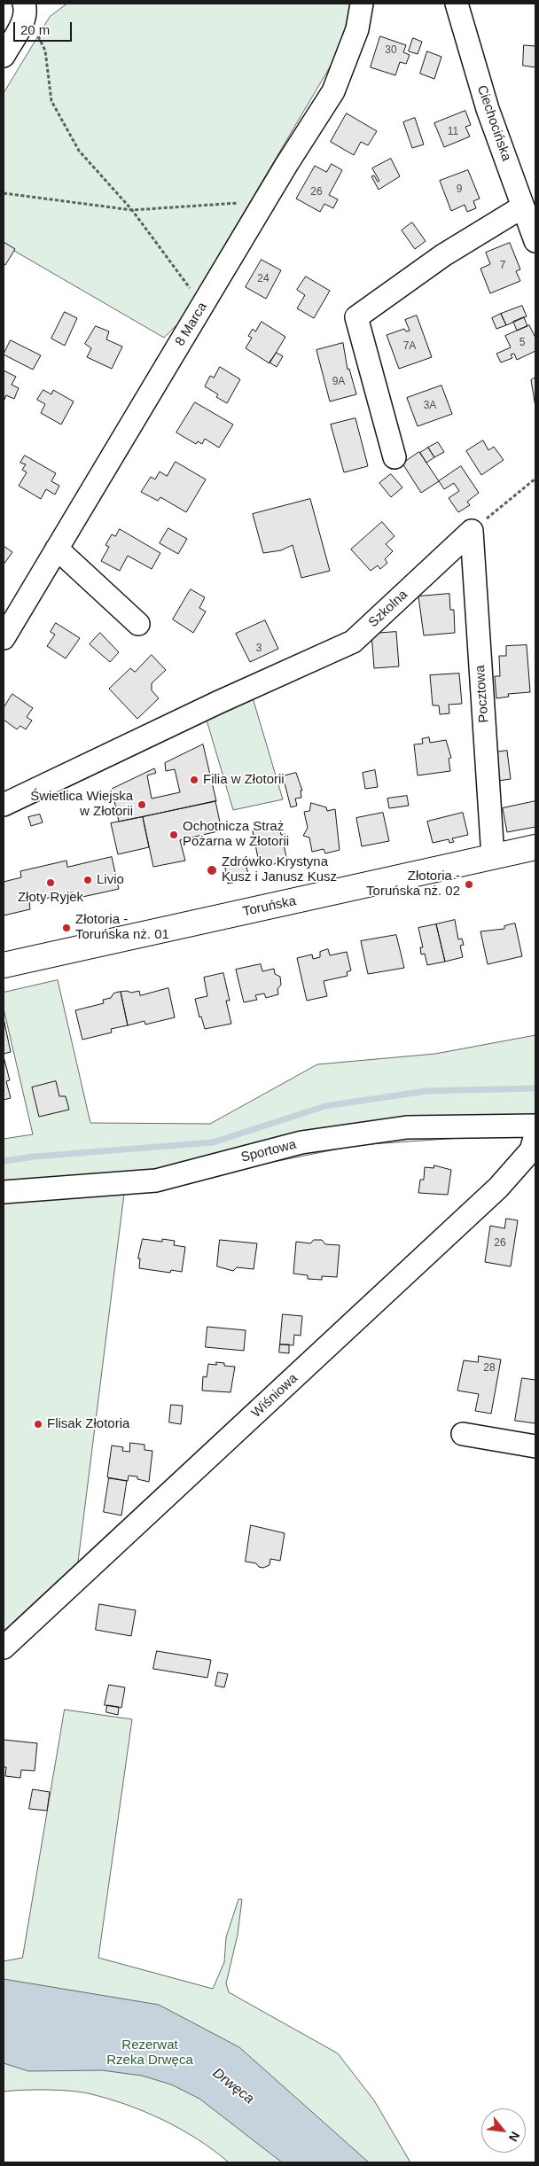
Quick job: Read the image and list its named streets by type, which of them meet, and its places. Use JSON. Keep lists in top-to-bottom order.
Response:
{
  "streets": {
    "main road": ["Toruńska"],
    "street": [
      "Ciechocińska",
      "8 Marca",
      "Szkolna",
      "Pocztowa",
      "Sportowa",
      "Wiśniowa"
    ]
  },
  "crossings": [
    ["Szkolna", "Pocztowa"],
    ["Pocztowa", "Toruńska"]
  ],
  "water": ["Drwęca"],
  "parks": ["Rezerwat Rzeka Drwęca"],
  "places": [
    "Filia w Złotorii",
    "Świetlica Wiejska w Złotorii",
    "Ochotnicza Straż Pożarna w Złotorii",
    "Zdrówko Krystyna Kusz i Janusz Kusz",
    "Livio",
    "Złoty Ryjek",
    "Złotoria - Toruńska nż. 02",
    "Złotoria - Toruńska nż. 01",
    "Flisak Złotoria"
  ],
  "house_numbers": [
    "30",
    "11",
    "9",
    "26",
    "7",
    "24",
    "5",
    "7A",
    "9A",
    "3A",
    "3",
    "26",
    "28"
  ],
  "scale_bar": "20 m",
  "north": "bottom right"
}
